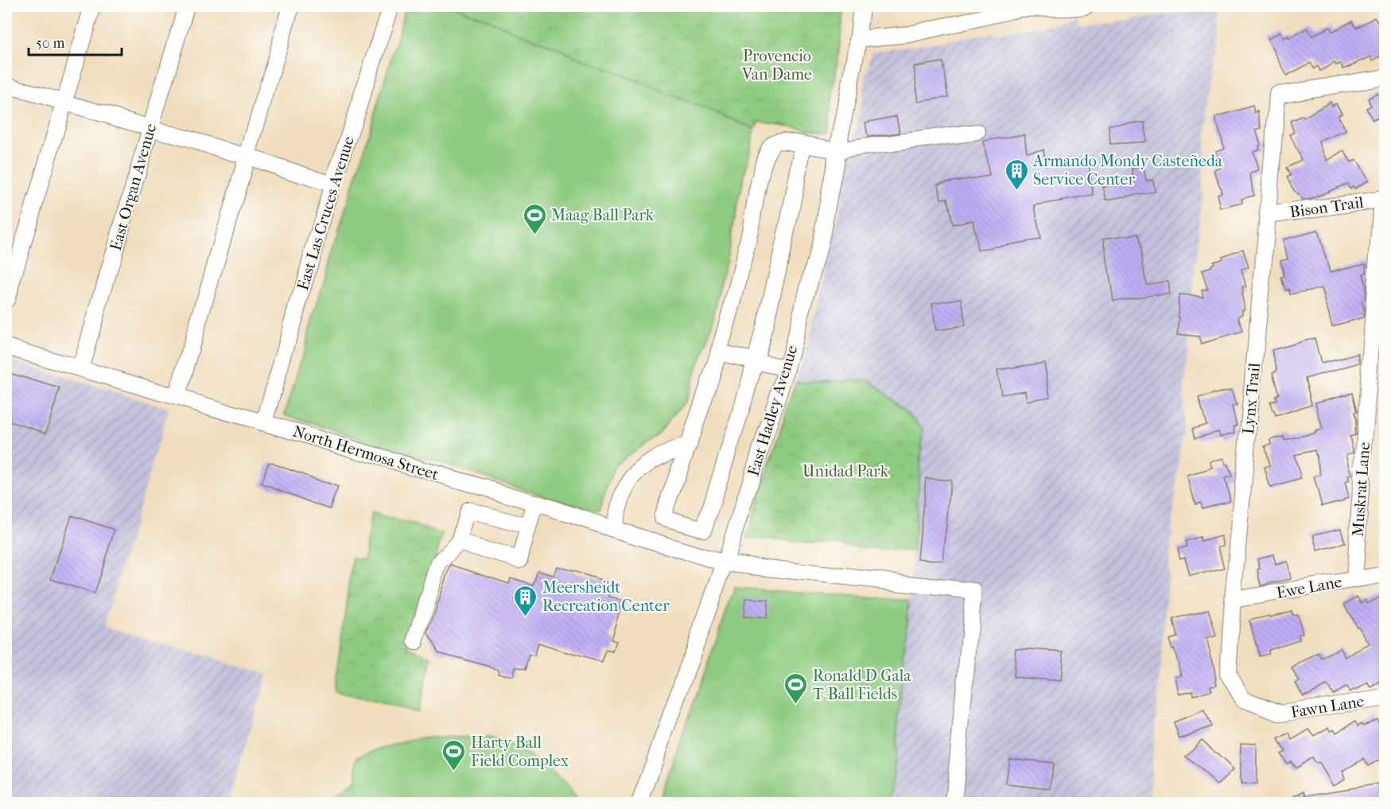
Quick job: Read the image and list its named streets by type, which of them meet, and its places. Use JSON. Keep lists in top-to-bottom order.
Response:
{
  "streets": {
    "street": [
      "East Organ Avenue",
      "Bison Trail",
      "East Las Cruces Avenue",
      "Lynx Trail",
      "East Hadley Avenue",
      "North Hermosa Street",
      "Muskrat Lane",
      "Ewe Lane",
      "Fawn Lane"
    ]
  },
  "crossings": [
    ["East Organ Avenue", "North Hermosa Street"],
    ["Bison Trail", "Lynx Trail"],
    ["Bison Trail", "Muskrat Lane"],
    ["East Las Cruces Avenue", "North Hermosa Street"],
    ["Lynx Trail", "Ewe Lane"],
    ["Lynx Trail", "Fawn Lane"],
    ["East Hadley Avenue", "North Hermosa Street"],
    ["Muskrat Lane", "Ewe Lane"]
  ],
  "parks": ["Provencio Van Dame", "Unidad Park"],
  "places": {
    "building": ["Armando Mondy Casteñeda Service Center", "Meersheidt Recreation Center"],
    "sports": ["Maag Ball Park", "Ronald D Gala T-Ball Fields", "Harty Ball Field Complex"]
  },
  "scale_bar": "50 m"
}
